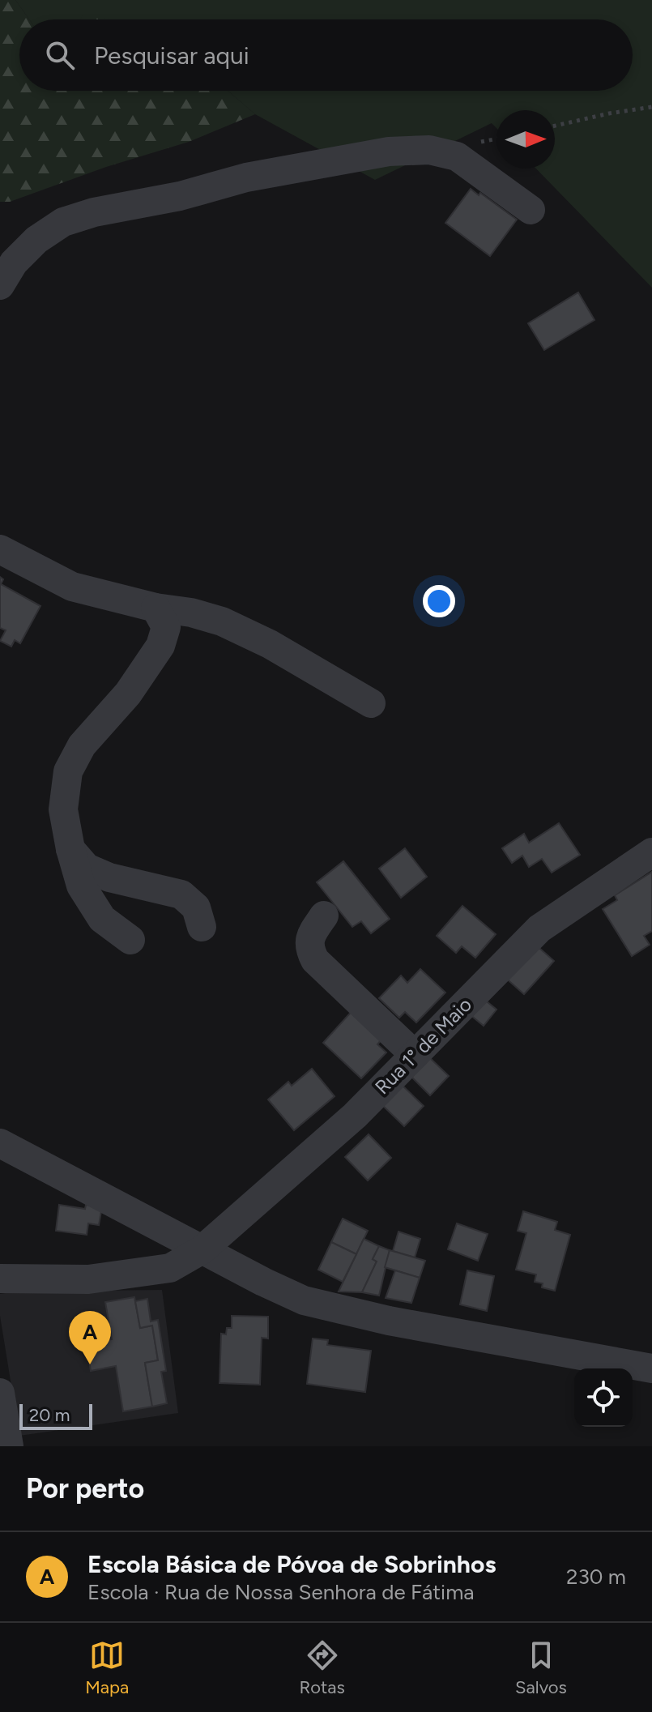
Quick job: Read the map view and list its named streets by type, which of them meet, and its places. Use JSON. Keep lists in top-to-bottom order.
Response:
{
  "streets": {
    "street": ["Rua 1° de Maio"]
  },
  "scale_bar": "20 m",
  "north": "right",
  "page": {
    "search": "Pesquisar aqui",
    "pins": "A",
    "scale": "20 m",
    "heading": "Por perto",
    "list": [
      {
        "mark": "A",
        "name": "Escola Básica de Póvoa de Sobrinhos",
        "note": "Escola · Rua de Nossa Senhora de Fátima",
        "value": "230 m"
      }
    ],
    "nav": ["Mapa", "Rotas", "Salvos"]
  }
}
